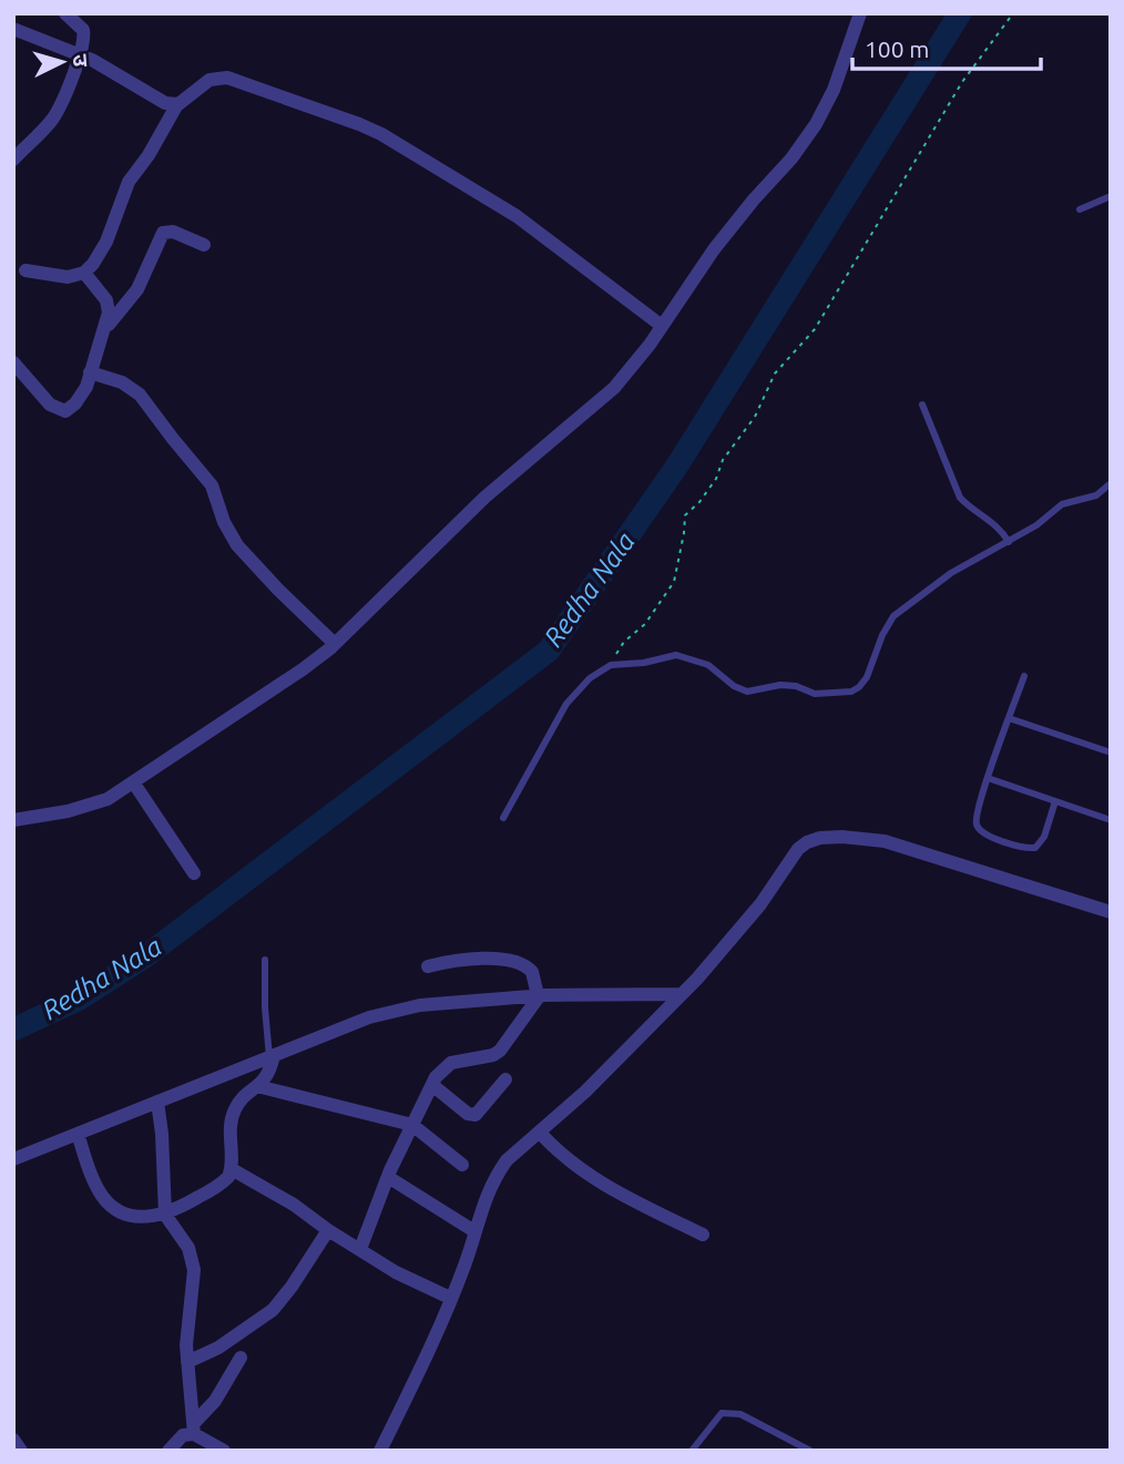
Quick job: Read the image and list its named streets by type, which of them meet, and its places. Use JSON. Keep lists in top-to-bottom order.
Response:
{
  "water": ["Redha Nala"],
  "scale_bar": "100 m",
  "north": "right"
}
